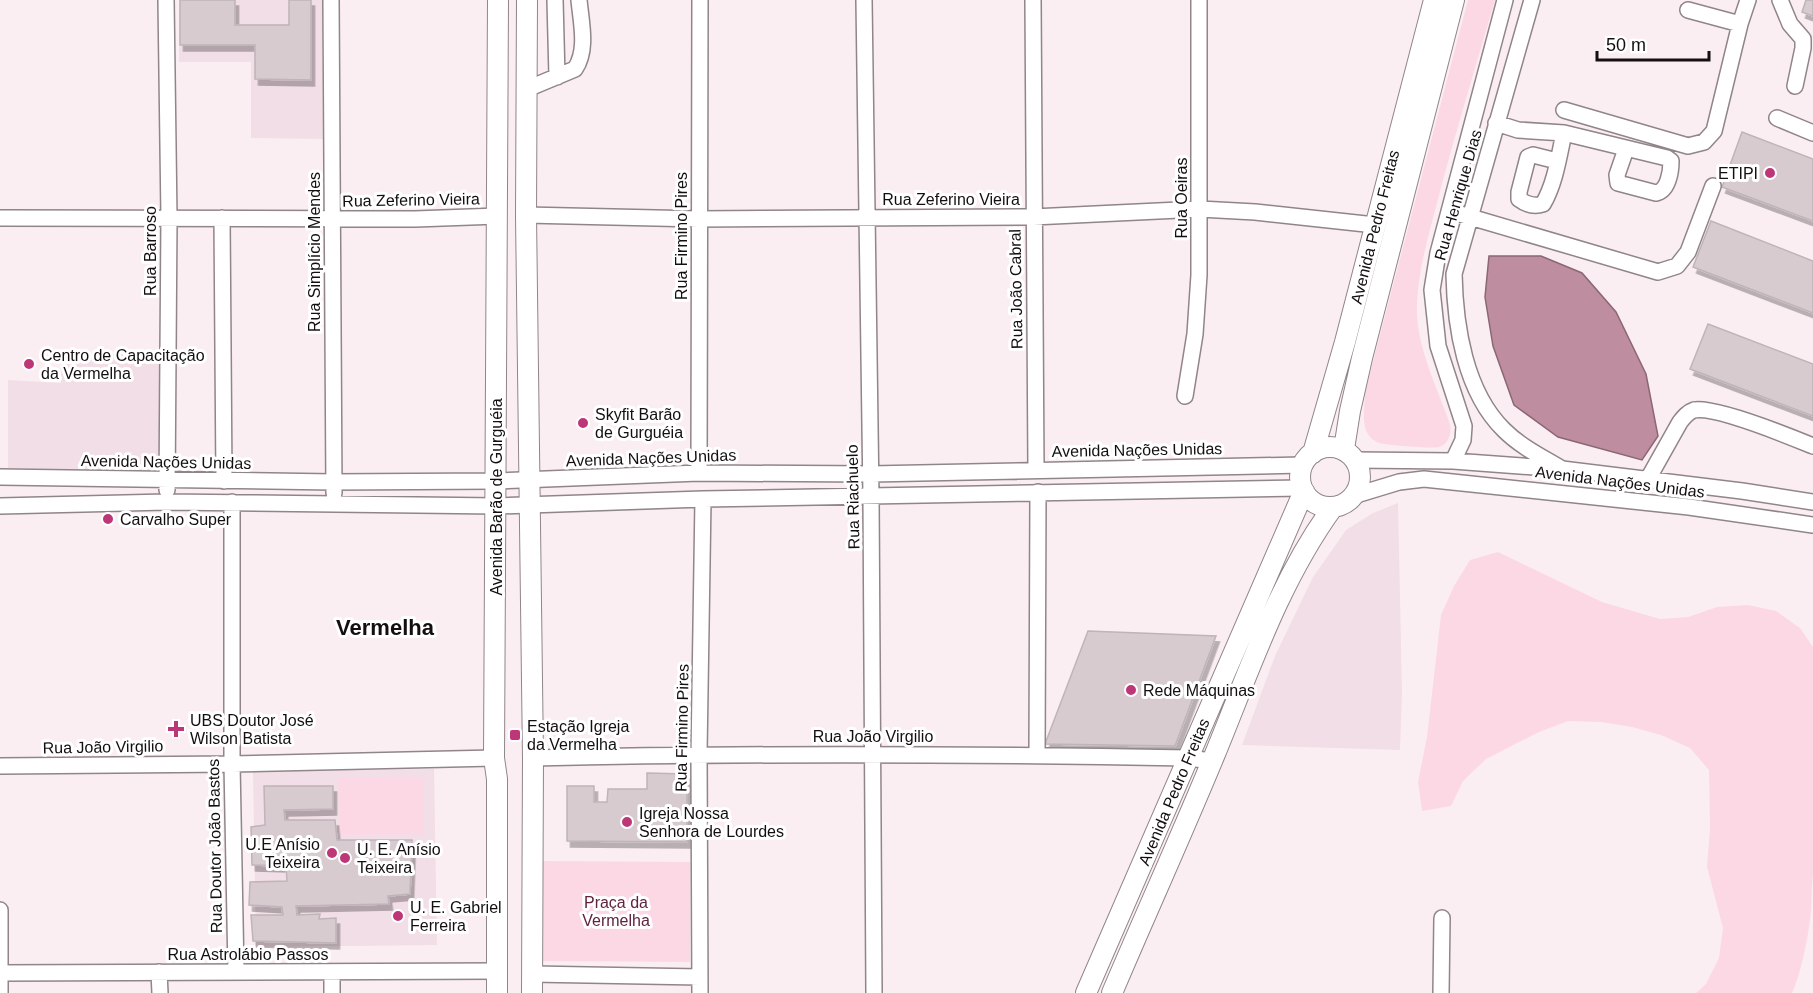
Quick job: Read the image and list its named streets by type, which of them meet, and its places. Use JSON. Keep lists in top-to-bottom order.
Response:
{
  "streets": {
    "main road": ["Avenida Pedro Freitas", "Avenida Barão de Gurguéia"],
    "street": [
      "Rua Henrique Dias",
      "Rua Oeiras",
      "Rua Zeferino Vieira",
      "Rua Firmino Pires",
      "Rua Barroso",
      "Rua Simplício Mendes",
      "Rua João Cabral",
      "Avenida Nações Unidas",
      "Rua Riachuelo",
      "Rua João Virgilio",
      "Rua Doutor João Bastos",
      "Rua Astrolábio Passos"
    ]
  },
  "crossings": [
    ["Rua Henrique Dias", "Avenida Nações Unidas"],
    ["Rua Oeiras", "Rua Zeferino Vieira"],
    ["Rua Zeferino Vieira", "Avenida Pedro Freitas"],
    ["Rua Zeferino Vieira", "Rua Firmino Pires"],
    ["Rua Zeferino Vieira", "Rua Barroso"],
    ["Rua Zeferino Vieira", "Rua Simplício Mendes"],
    ["Rua Zeferino Vieira", "Rua João Cabral"],
    ["Rua Zeferino Vieira", "Avenida Barão de Gurguéia"],
    ["Rua Zeferino Vieira", "Rua Riachuelo"],
    ["Avenida Pedro Freitas", "Avenida Nações Unidas"],
    ["Avenida Pedro Freitas", "Rua João Virgilio"],
    ["Rua Firmino Pires", "Avenida Nações Unidas"],
    ["Rua Firmino Pires", "Rua João Virgilio"],
    ["Rua Barroso", "Avenida Nações Unidas"],
    ["Rua Simplício Mendes", "Avenida Nações Unidas"],
    ["Rua João Cabral", "Avenida Nações Unidas"],
    ["Avenida Nações Unidas", "Avenida Barão de Gurguéia"],
    ["Avenida Nações Unidas", "Rua Riachuelo"],
    ["Avenida Barão de Gurguéia", "Rua João Virgilio"],
    ["Avenida Barão de Gurguéia", "Rua Astrolábio Passos"],
    ["Rua Riachuelo", "Rua João Virgilio"],
    ["Rua João Virgilio", "Rua Doutor João Bastos"],
    ["Rua Doutor João Bastos", "Rua Astrolábio Passos"]
  ],
  "districts": ["Vermelha"],
  "parks": ["Praça da Vermelha"],
  "places": {
    "other": [
      "ETIPI",
      "Centro de Capacitação da Vermelha",
      "Skyfit Barão de Gurguéia",
      "Carvalho Super",
      "Rede Máquinas",
      "Igreja Nossa Senhora de Lourdes",
      "U.E Anísio Teixeira",
      "U. E. Anísio Teixeira",
      "U. E. Gabriel Ferreira"
    ],
    "health": ["UBS Doutor José Wilson Batista"],
    "transit": ["Estação Igreja da Vermelha"]
  },
  "scale_bar": "50 m"
}
